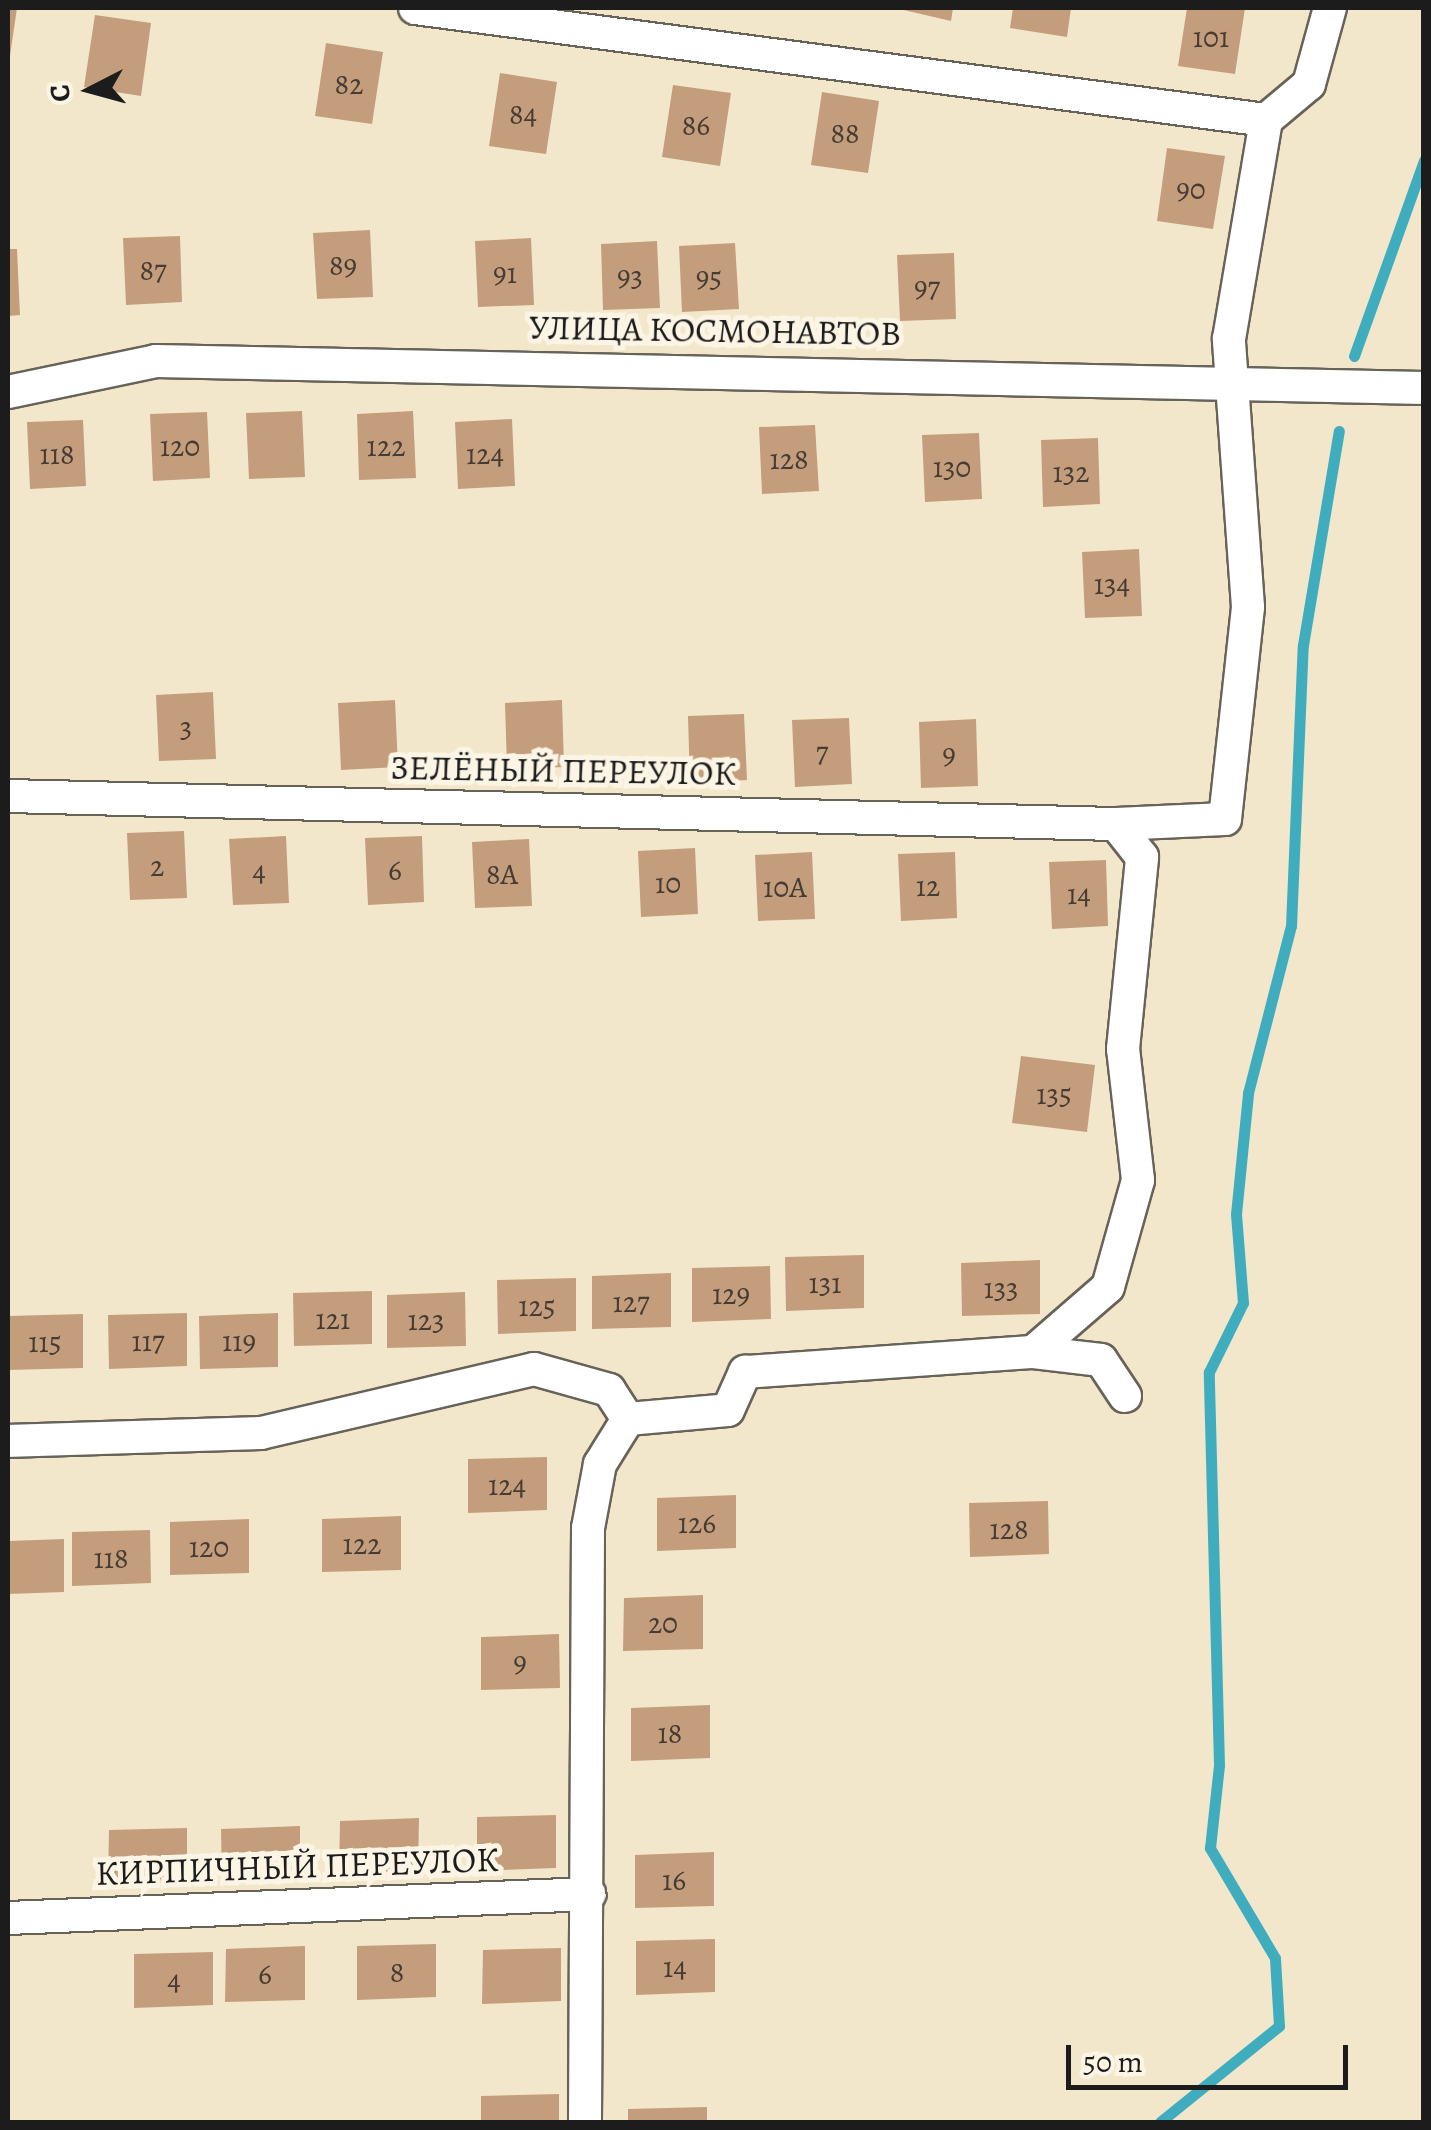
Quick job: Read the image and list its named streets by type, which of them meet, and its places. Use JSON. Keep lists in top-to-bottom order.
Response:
{
  "streets": {
    "street": ["УЛИЦА КОСМОНАВТОВ", "ЗЕЛЁНЫЙ ПЕРЕУЛОК", "КИРПИЧНЫЙ ПЕРЕУЛОК"]
  },
  "crossings": [
    ["УЛИЦА КОСМОНАВТОВ", "ЗЕЛЁНЫЙ ПЕРЕУЛОК"]
  ],
  "house_numbers": [
    "101",
    "82",
    "84",
    "86",
    "88",
    "90",
    "89",
    "87",
    "91",
    "93",
    "95",
    "97",
    "120",
    "122",
    "118",
    "124",
    "128",
    "130",
    "132",
    "134",
    "3",
    "7",
    "9",
    "2",
    "6",
    "4",
    "8А",
    "10",
    "12",
    "10А",
    "14",
    "135",
    "131",
    "133",
    "129",
    "127",
    "125",
    "121",
    "123",
    "117",
    "119",
    "115",
    "124",
    "126",
    "128",
    "122",
    "120",
    "118",
    "20",
    "9",
    "18",
    "16",
    "14",
    "8",
    "6",
    "4"
  ],
  "scale_bar": "50 m",
  "north": "left"
}
